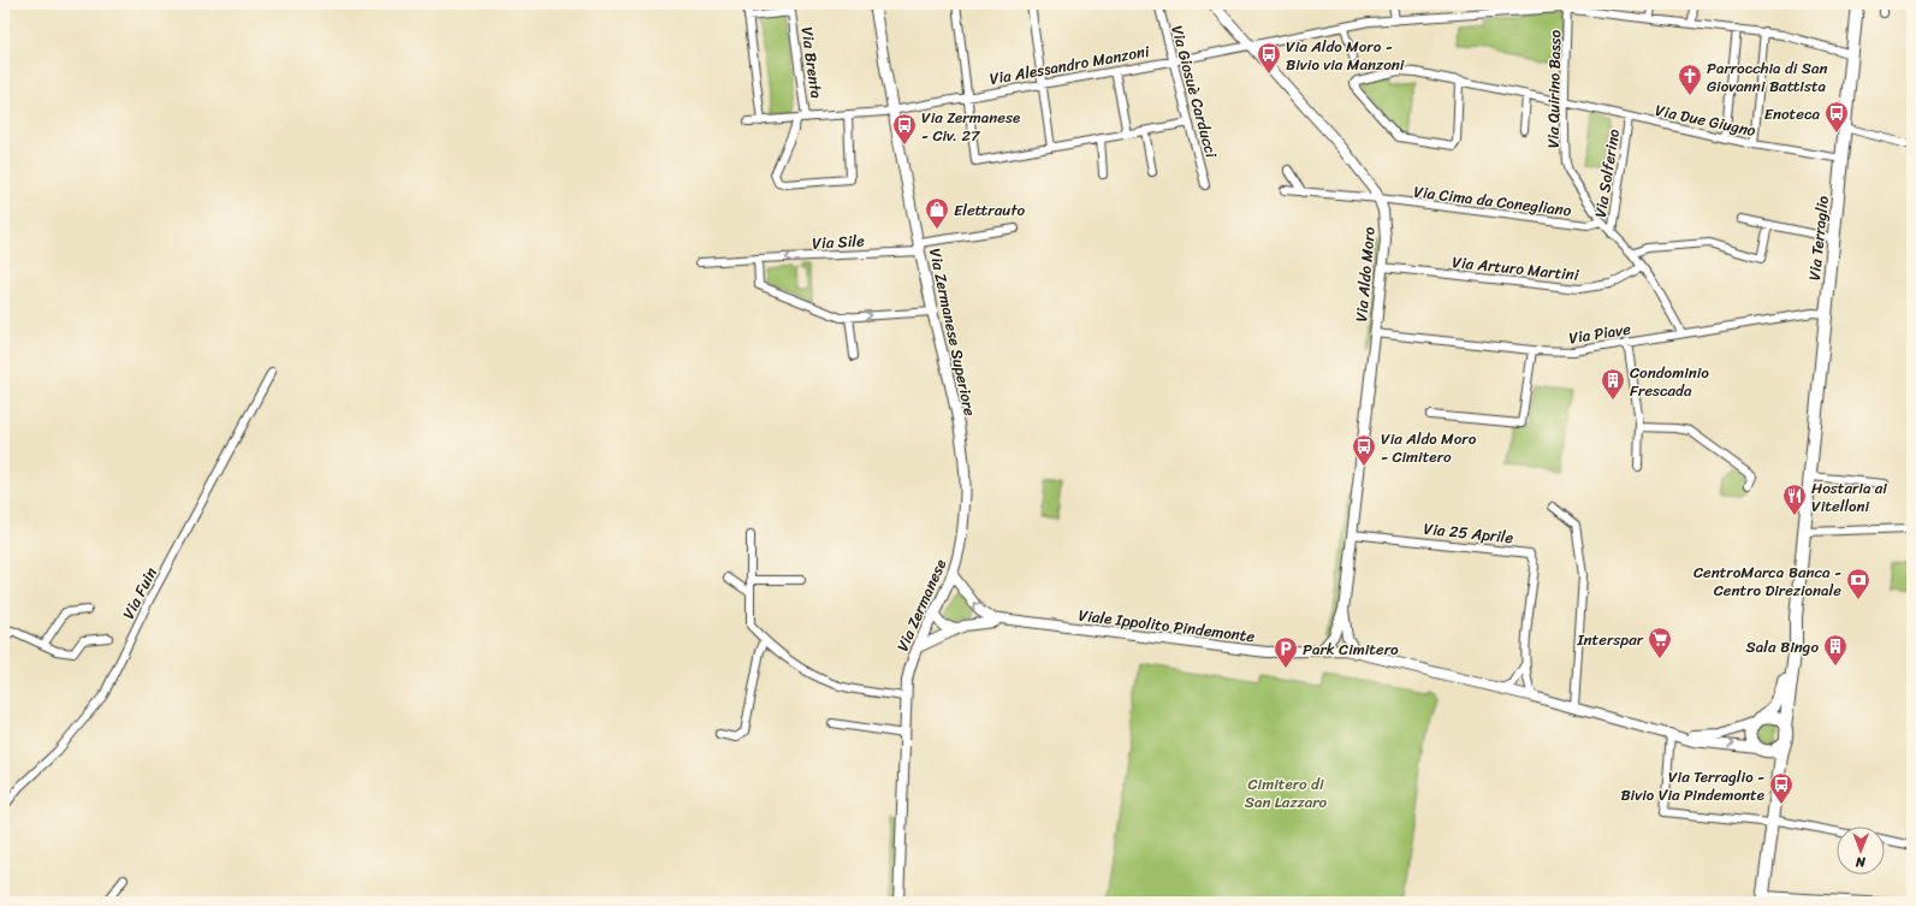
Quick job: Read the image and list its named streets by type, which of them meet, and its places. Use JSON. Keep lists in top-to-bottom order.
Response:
{
  "streets": {
    "main road": ["Via Terraglio"],
    "street": [
      "Via Brenta",
      "Via Alessandro Manzoni",
      "Via Quirino Basso",
      "Via Giosuè Carducci",
      "Via Due Giugno",
      "Via Solferino",
      "Via Cima da Conegliano",
      "Via Sile",
      "Via Arturo Martini",
      "Via Aldo Moro",
      "Via Zermanese Superiore",
      "Via Piave",
      "Via 25 Aprile",
      "Via Fuin",
      "Via Zermanese",
      "Viale Ippolito Pindemonte"
    ]
  },
  "crossings": [
    ["Via Brenta", "Via Alessandro Manzoni"],
    ["Via Alessandro Manzoni", "Via Quirino Basso"],
    ["Via Alessandro Manzoni", "Via Giosuè Carducci"],
    ["Via Alessandro Manzoni", "Via Terraglio"],
    ["Via Alessandro Manzoni", "Via Aldo Moro"],
    ["Via Alessandro Manzoni", "Via Zermanese Superiore"],
    ["Via Quirino Basso", "Via Due Giugno"],
    ["Via Quirino Basso", "Via Solferino"],
    ["Via Quirino Basso", "Via Cima da Conegliano"],
    ["Via Quirino Basso", "Via Arturo Martini"],
    ["Via Quirino Basso", "Via Piave"],
    ["Via Due Giugno", "Via Solferino"],
    ["Via Due Giugno", "Via Terraglio"],
    ["Via Cima da Conegliano", "Via Aldo Moro"],
    ["Via Terraglio", "Via Piave"],
    ["Via Terraglio", "Viale Ippolito Pindemonte"],
    ["Via Sile", "Via Zermanese Superiore"],
    ["Via Arturo Martini", "Via Aldo Moro"],
    ["Via Aldo Moro", "Via Piave"],
    ["Via Aldo Moro", "Via 25 Aprile"],
    ["Via Zermanese Superiore", "Via Zermanese"],
    ["Via 25 Aprile", "Viale Ippolito Pindemonte"],
    ["Via Zermanese", "Viale Ippolito Pindemonte"]
  ],
  "parks": ["Cimitero di San Lazzaro"],
  "places": {
    "bus stop": [
      "Via Aldo Moro - Bivio via Manzoni",
      "Enoteca",
      "Via Zermanese - Civ. 27",
      "Via Aldo Moro - Cimitero",
      "Via Terraglio - Bivio Via Pindemonte"
    ],
    "church": ["Parrocchia di San Giovanni Battista"],
    "shop": ["Elettrauto"],
    "building": ["Condominio Frescada", "Sala Bingo"],
    "restaurant": ["Hostaria ai Vitelloni"],
    "bank": ["CentroMarca Banca - Centro Direzionale"],
    "supermarket": ["Interspar"],
    "parking": ["Park Cimitero"]
  },
  "north": "bottom"
}
